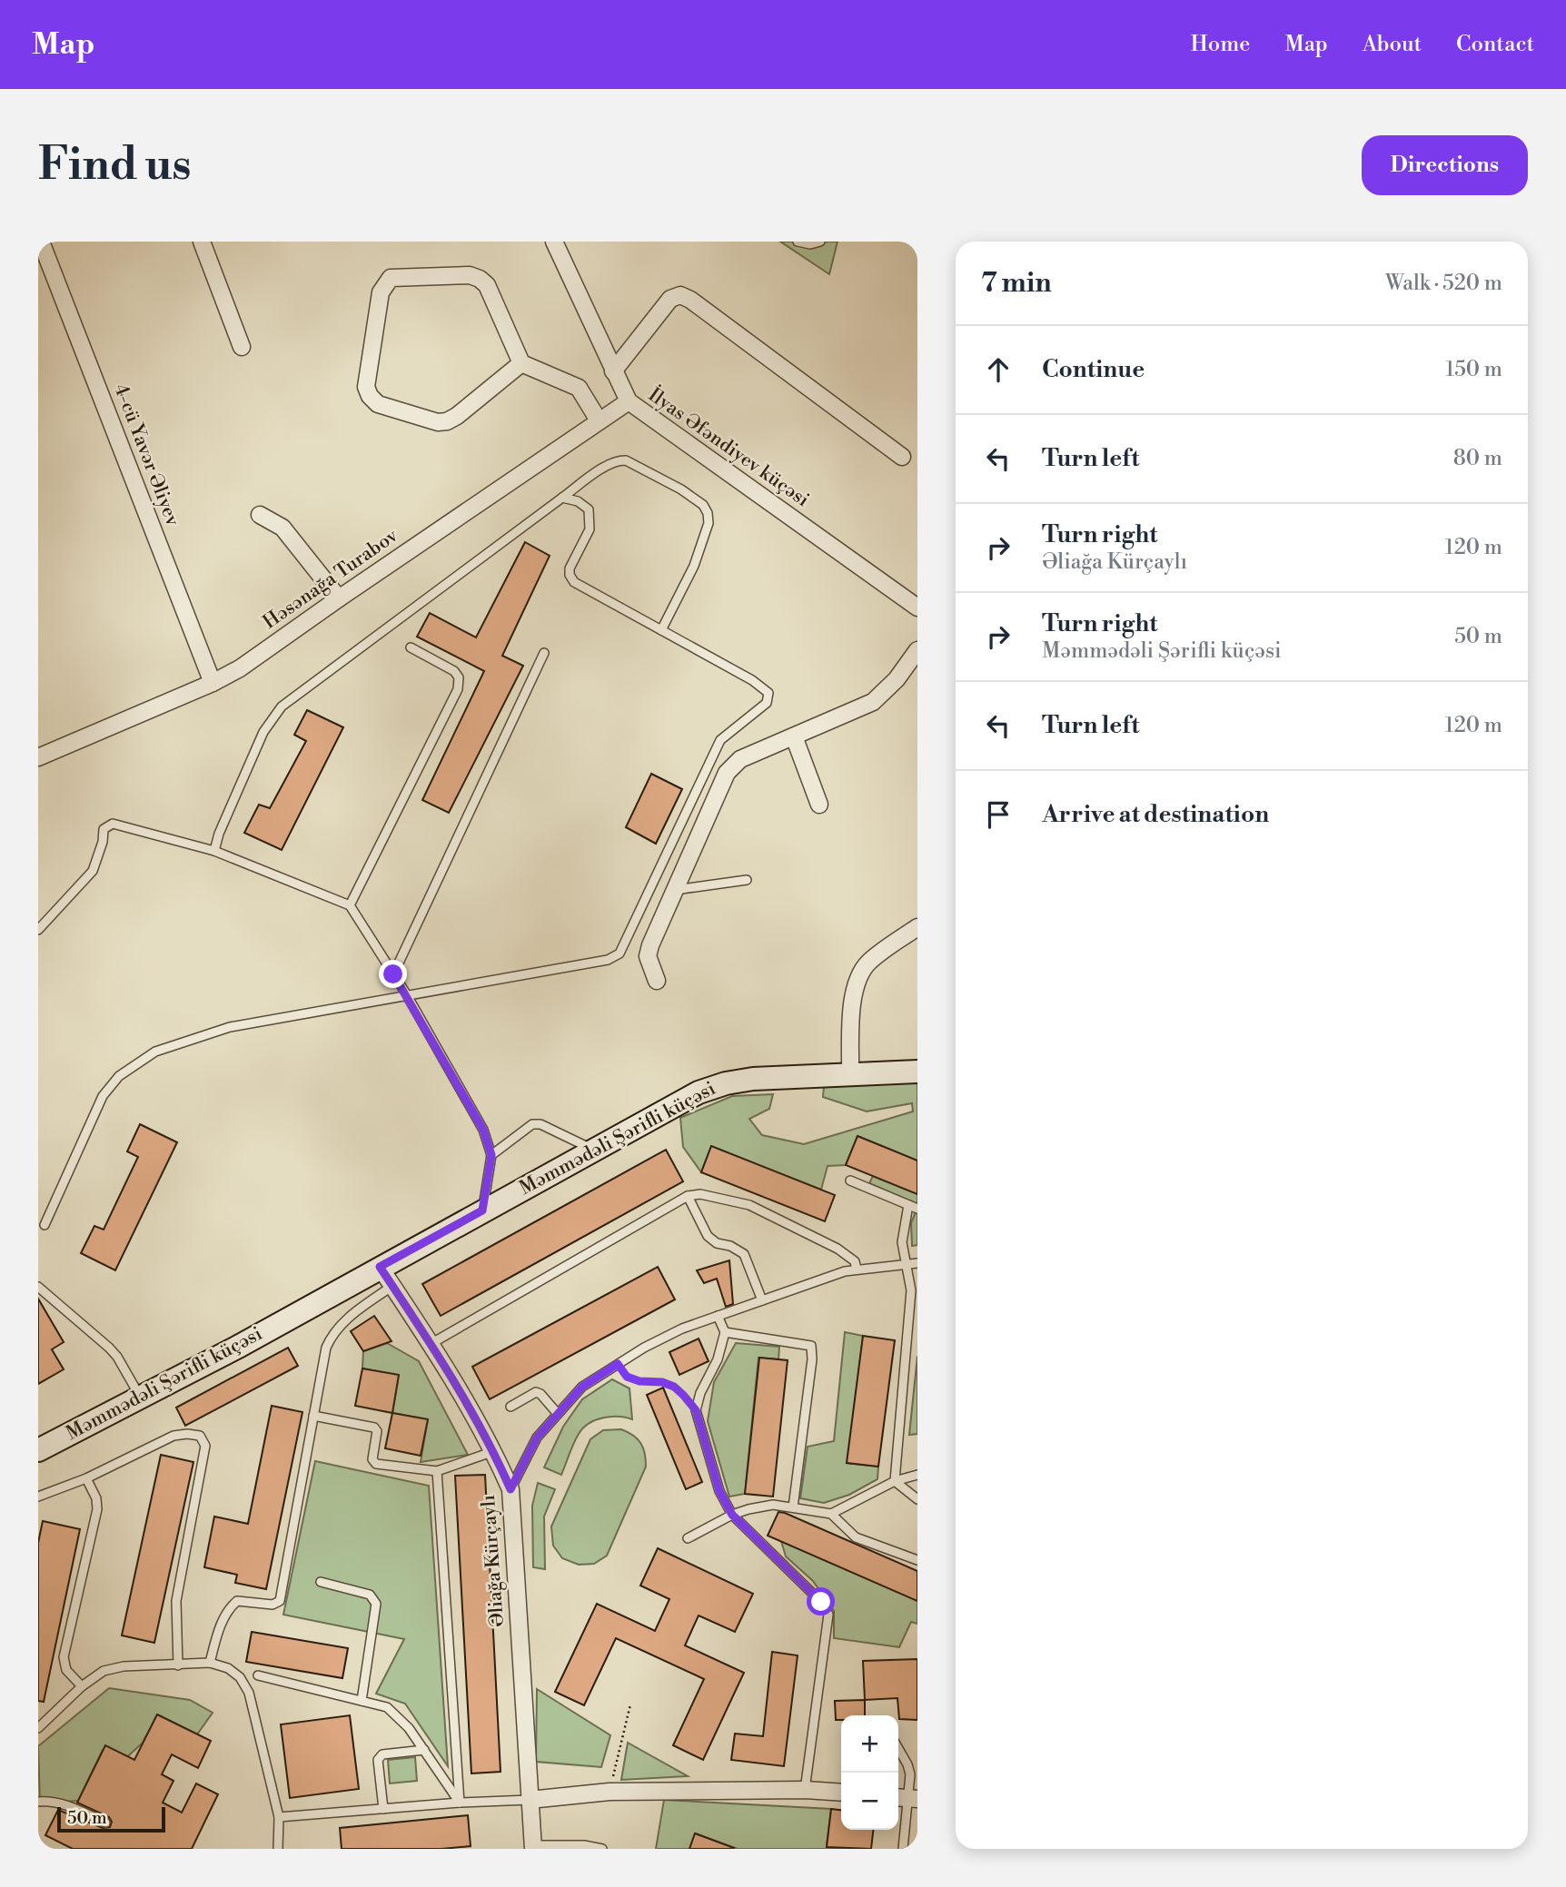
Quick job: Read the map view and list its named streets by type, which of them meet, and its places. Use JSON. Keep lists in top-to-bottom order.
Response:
{
  "streets": {
    "street": [
      "İlyas Əfəndiyev küçəsi",
      "4-cü Yavər Əliyev",
      "Həsənağa Turabov",
      "Məmmədəli Şərifli küçəsi",
      "Əliağa Kürçaylı"
    ]
  },
  "crossings": [
    ["İlyas Əfəndiyev küçəsi", "Həsənağa Turabov"],
    ["4-cü Yavər Əliyev", "Həsənağa Turabov"],
    ["Məmmədəli Şərifli küçəsi", "Əliağa Kürçaylı"]
  ],
  "scale_bar": "50 m",
  "page": {
    "header": "Map",
    "nav": [
      "Home",
      "Map",
      "About",
      "Contact"
    ],
    "buttons": "Directions",
    "title": "Find us",
    "heading": ["7 min", "Walk · 520 m"],
    "list": [
      ["Continue", "150 m"],
      ["Turn left", "80 m"],
      ["Turn right", "Əliağa Kürçaylı", "120 m"],
      ["Turn right", "Məmmədəli Şərifli küçəsi", "50 m"],
      ["Turn left", "120 m"],
      "Arrive at destination"
    ],
    "map_buttons": ["+", "−"],
    "scale": "50 m"
  }
}
